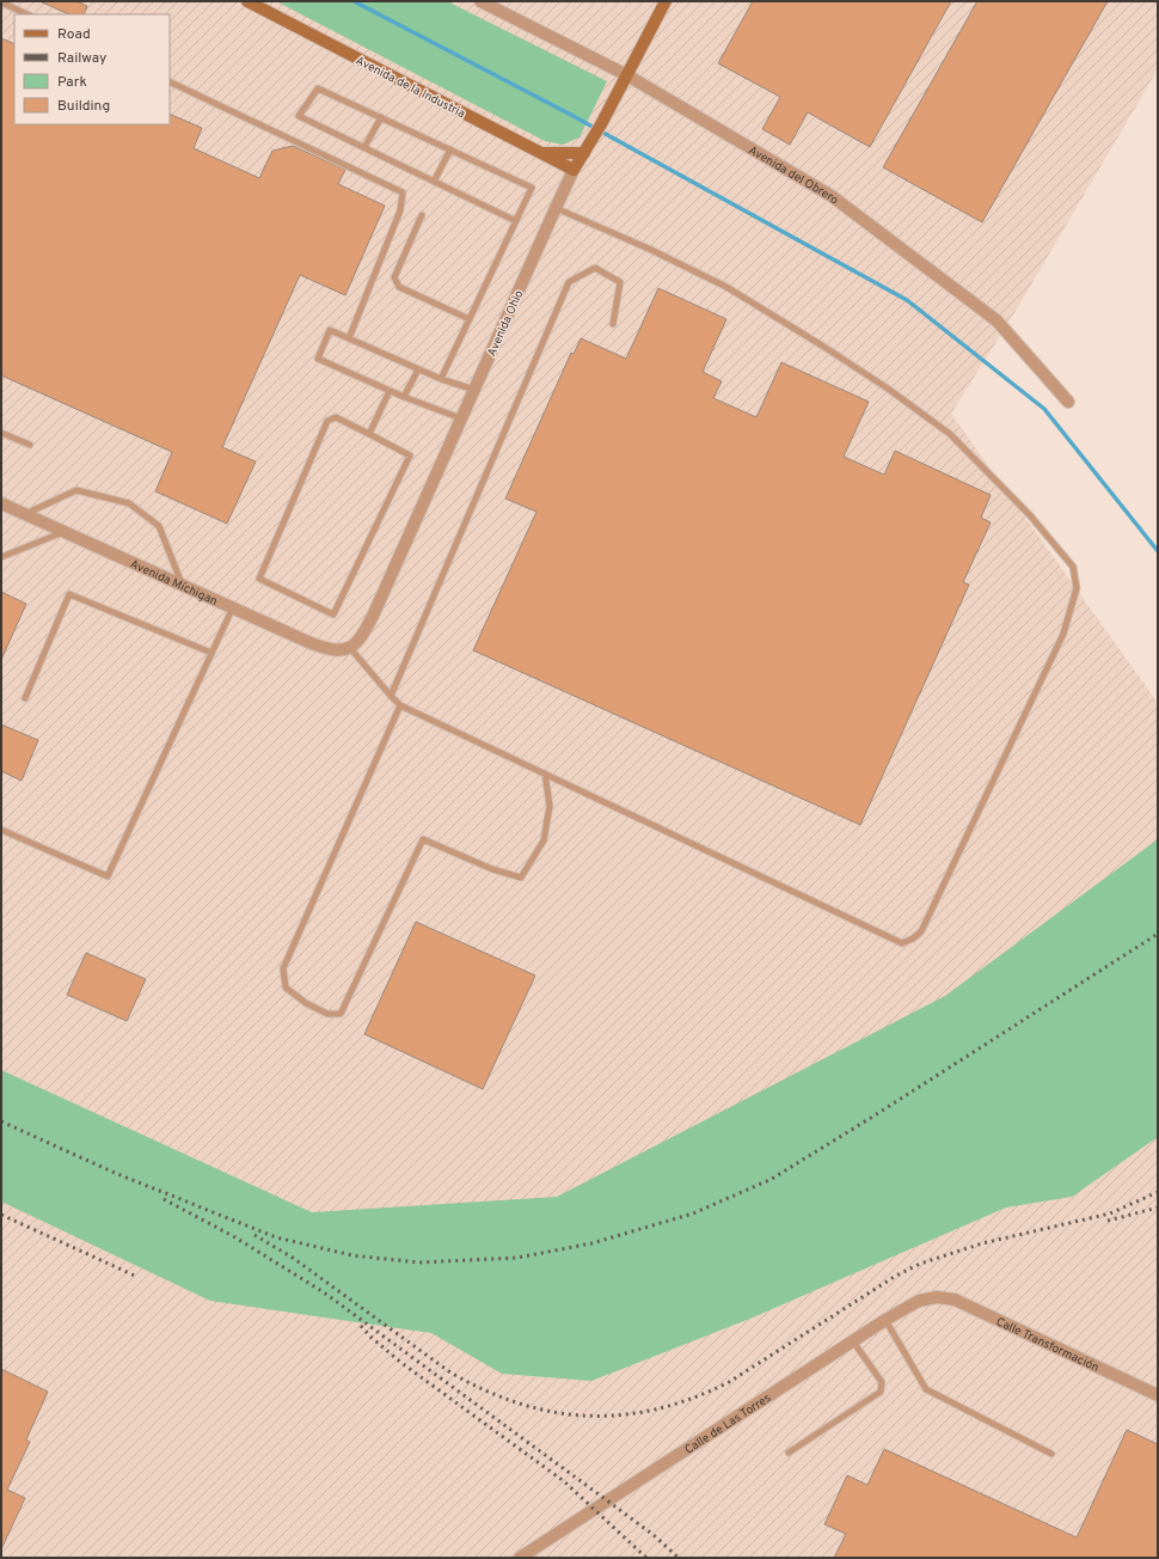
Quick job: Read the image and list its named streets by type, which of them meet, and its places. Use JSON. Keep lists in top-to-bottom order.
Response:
{
  "streets": {
    "street": [
      "Avenida de la Industria",
      "Avenida del Obrero",
      "Avenida Ohio",
      "Avenida Míchigan",
      "Calle Transformación",
      "Calle de Las Torres"
    ]
  },
  "crossings": [
    ["Avenida de la Industria", "Avenida Ohio"],
    ["Avenida del Obrero", "Avenida Ohio"],
    ["Avenida Ohio", "Avenida Míchigan"],
    ["Calle Transformación", "Calle de Las Torres"]
  ],
  "legend": [
    "Road",
    "Railway",
    "Park",
    "Building"
  ]
}
